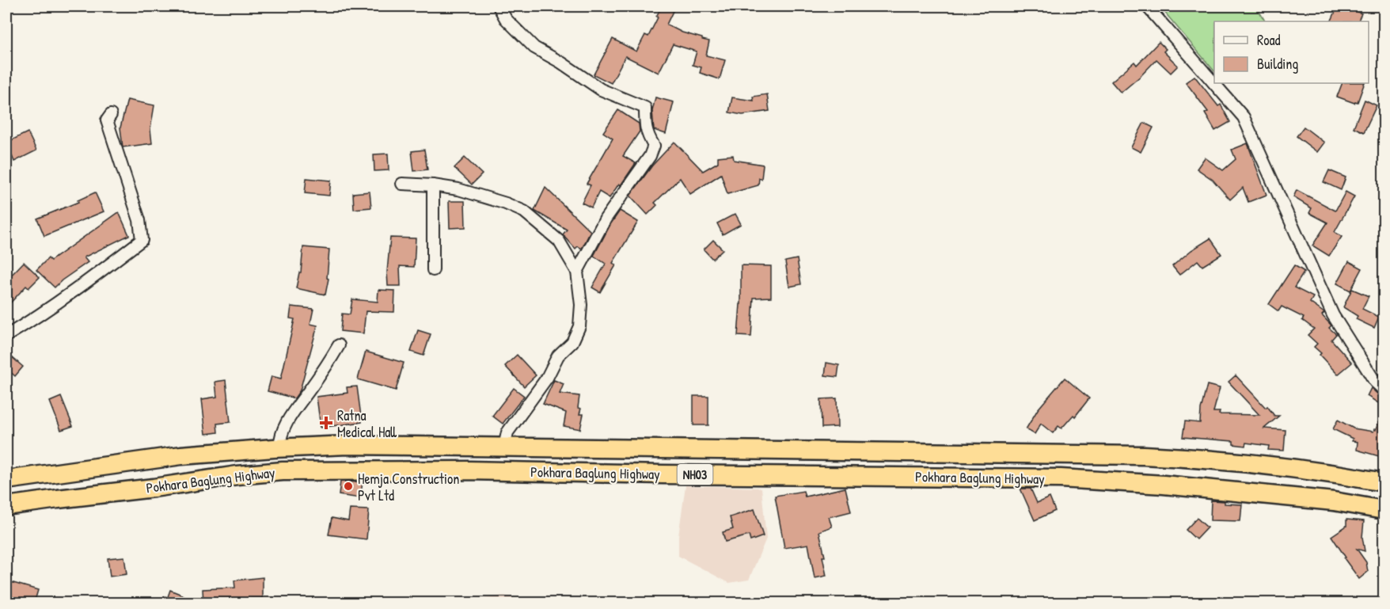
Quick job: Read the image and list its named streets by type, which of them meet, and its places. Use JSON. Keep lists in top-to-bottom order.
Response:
{
  "streets": {
    "highway": ["Pokhara Baglung Highway", "NH03"]
  },
  "places": {
    "health": ["Ratna Medical Hall"],
    "other": ["Hemja Construction Pvt Ltd"]
  },
  "legend": ["Road", "Building"]
}
